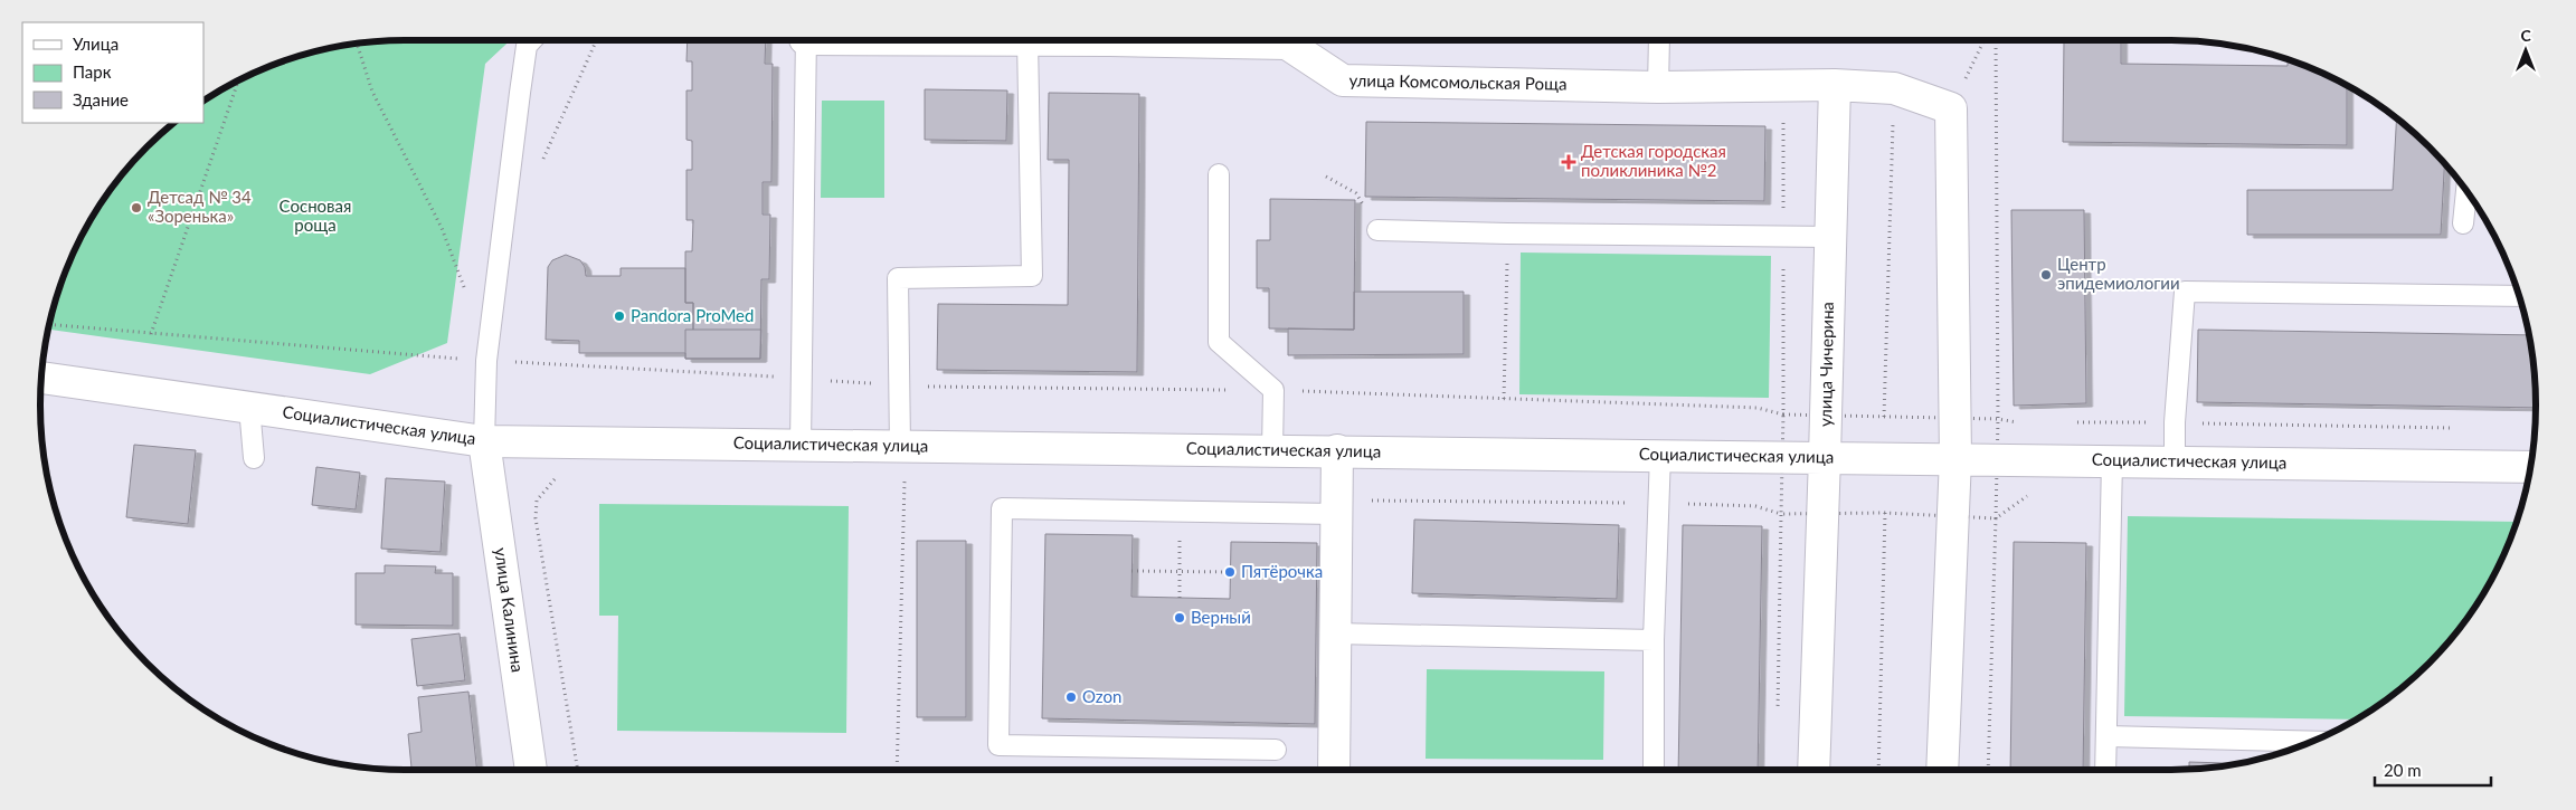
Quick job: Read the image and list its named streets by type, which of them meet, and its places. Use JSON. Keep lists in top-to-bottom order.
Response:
{
  "streets": {
    "street": [
      "улица Комсомольская Роща",
      "улица Чичерина",
      "Социалистическая улица",
      "улица Калинина"
    ]
  },
  "crossings": [
    ["улица Комсомольская Роща", "улица Чичерина"],
    ["улица Комсомольская Роща", "Социалистическая улица"],
    ["улица Чичерина", "Социалистическая улица"],
    ["Социалистическая улица", "улица Калинина"]
  ],
  "parks": ["Сосновая роща"],
  "places": {
    "health": ["Детская городская поликлиника №2"],
    "other": [
      "Детсад № 34 «Зоренька»",
      "Центр эпидемиологии",
      "Pandora ProMed",
      "Пятёрочка",
      "Верный",
      "Ozon"
    ]
  },
  "legend": ["Улица", "Парк", "Здание"],
  "scale_bar": "20 m",
  "north": "top"
}
